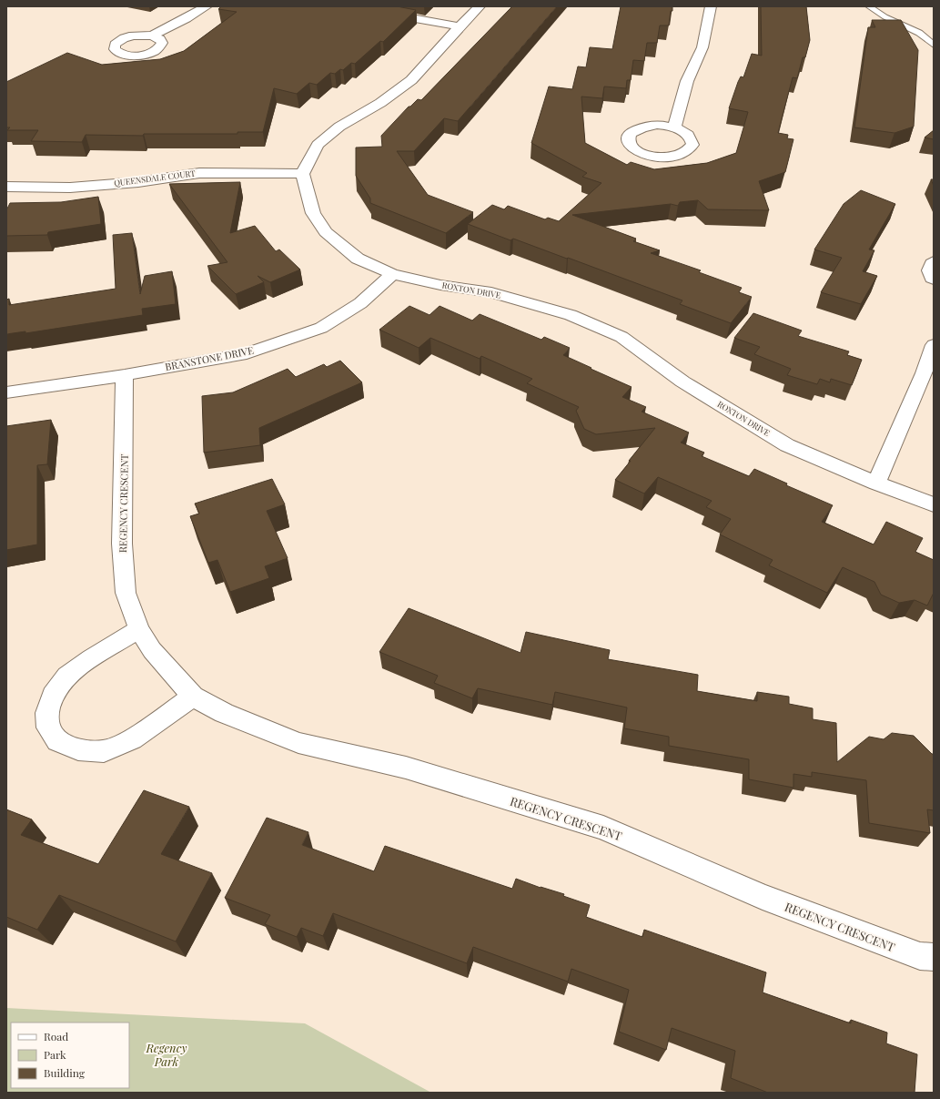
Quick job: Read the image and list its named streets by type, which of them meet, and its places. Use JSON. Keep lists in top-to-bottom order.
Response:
{
  "streets": {
    "street": [
      "QUEENSDALE COURT",
      "ROXTON DRIVE",
      "BRANSTONE DRIVE",
      "REGENCY CRESCENT"
    ]
  },
  "crossings": [
    ["QUEENSDALE COURT", "ROXTON DRIVE"],
    ["ROXTON DRIVE", "BRANSTONE DRIVE"],
    ["BRANSTONE DRIVE", "REGENCY CRESCENT"]
  ],
  "parks": ["Regency Park"],
  "legend": ["Road", "Park", "Building"]
}
